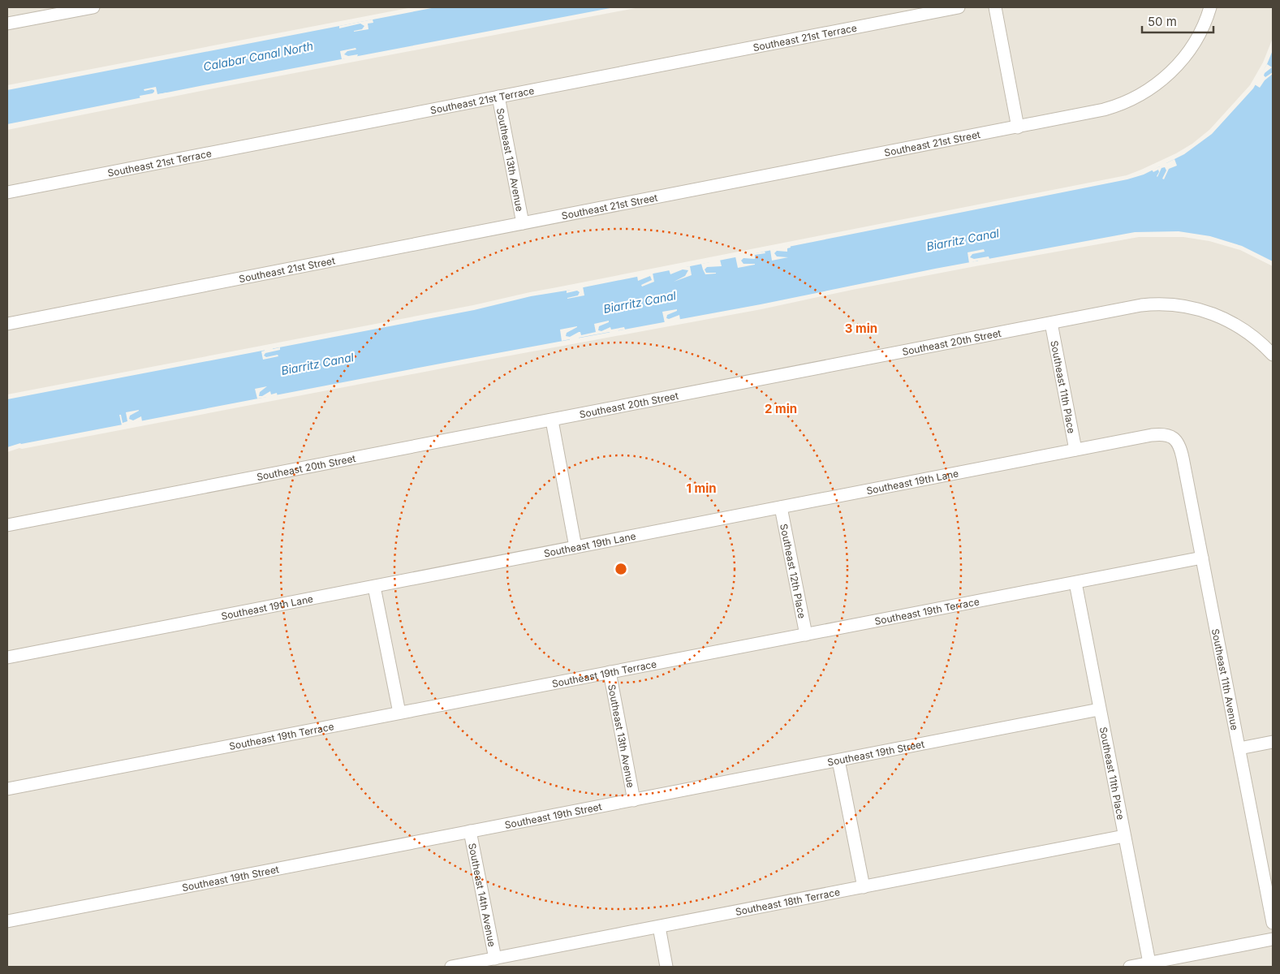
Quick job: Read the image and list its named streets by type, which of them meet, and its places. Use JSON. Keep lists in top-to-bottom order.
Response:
{
  "streets": {
    "street": [
      "Southeast 21st Terrace",
      "Southeast 21st Street",
      "Southeast 13th Avenue",
      "Southeast 20th Street",
      "Southeast 11th Place",
      "Southeast 19th Lane",
      "Southeast 12th Place",
      "Southeast 19th Terrace",
      "Southeast 11th Avenue",
      "Southeast 19th Street",
      "Southeast 14th Avenue",
      "Southeast 18th Terrace"
    ]
  },
  "crossings": [
    ["Southeast 21st Terrace", "Southeast 13th Avenue"],
    ["Southeast 21st Street", "Southeast 13th Avenue"],
    ["Southeast 13th Avenue", "Southeast 19th Terrace"],
    ["Southeast 13th Avenue", "Southeast 19th Street"],
    ["Southeast 20th Street", "Southeast 11th Place"],
    ["Southeast 11th Place", "Southeast 19th Lane"],
    ["Southeast 11th Place", "Southeast 19th Terrace"],
    ["Southeast 11th Place", "Southeast 19th Street"],
    ["Southeast 11th Place", "Southeast 18th Terrace"],
    ["Southeast 19th Lane", "Southeast 12th Place"],
    ["Southeast 19th Lane", "Southeast 11th Avenue"],
    ["Southeast 12th Place", "Southeast 19th Terrace"],
    ["Southeast 19th Terrace", "Southeast 11th Avenue"],
    ["Southeast 19th Street", "Southeast 14th Avenue"],
    ["Southeast 14th Avenue", "Southeast 18th Terrace"]
  ],
  "water": ["Calabar Canal North", "Biarritz Canal"],
  "scale_bar": "50 m",
  "rings": ["3 min", "2 min", "1 min"]
}
